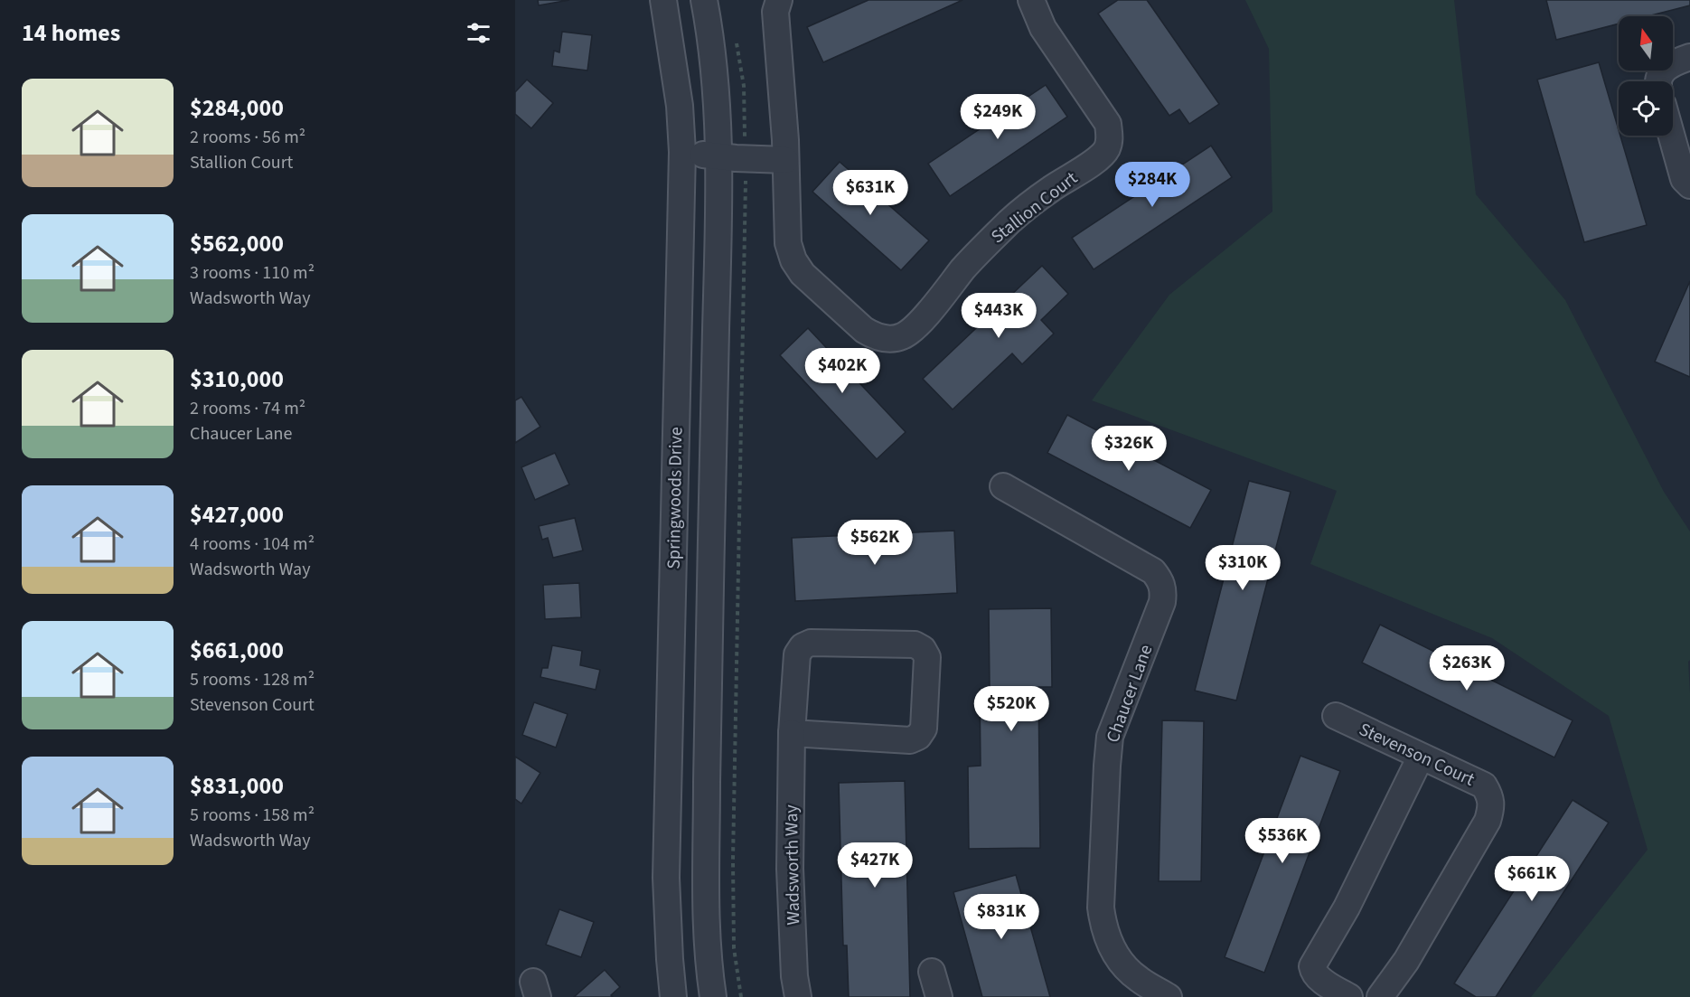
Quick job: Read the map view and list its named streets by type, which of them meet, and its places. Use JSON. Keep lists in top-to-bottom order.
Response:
{
  "streets": {
    "street": [
      "Stallion Court",
      "Springwoods Drive",
      "Chaucer Lane",
      "Stevenson Court",
      "Wadsworth Way"
    ]
  },
  "north": "top",
  "page": {
    "heading": "14 homes",
    "list": [
      {
        "name": "$284,000",
        "note": "2 rooms · 56 m² · Stallion Court"
      },
      {
        "name": "$562,000",
        "note": "3 rooms · 110 m² · Wadsworth Way"
      },
      {
        "name": "$310,000",
        "note": "2 rooms · 74 m² · Chaucer Lane"
      },
      {
        "name": "$427,000",
        "note": "4 rooms · 104 m² · Wadsworth Way"
      },
      {
        "name": "$661,000",
        "note": "5 rooms · 128 m² · Stevenson Court"
      },
      {
        "name": "$831,000",
        "note": "5 rooms · 158 m² · Wadsworth Way"
      }
    ],
    "price": [
      "$249K",
      "$284K",
      "$631K",
      "$443K",
      "$402K",
      "$326K",
      "$562K",
      "$310K",
      "$263K",
      "$520K",
      "$536K",
      "$427K",
      "$661K",
      "$831K"
    ]
  }
}
